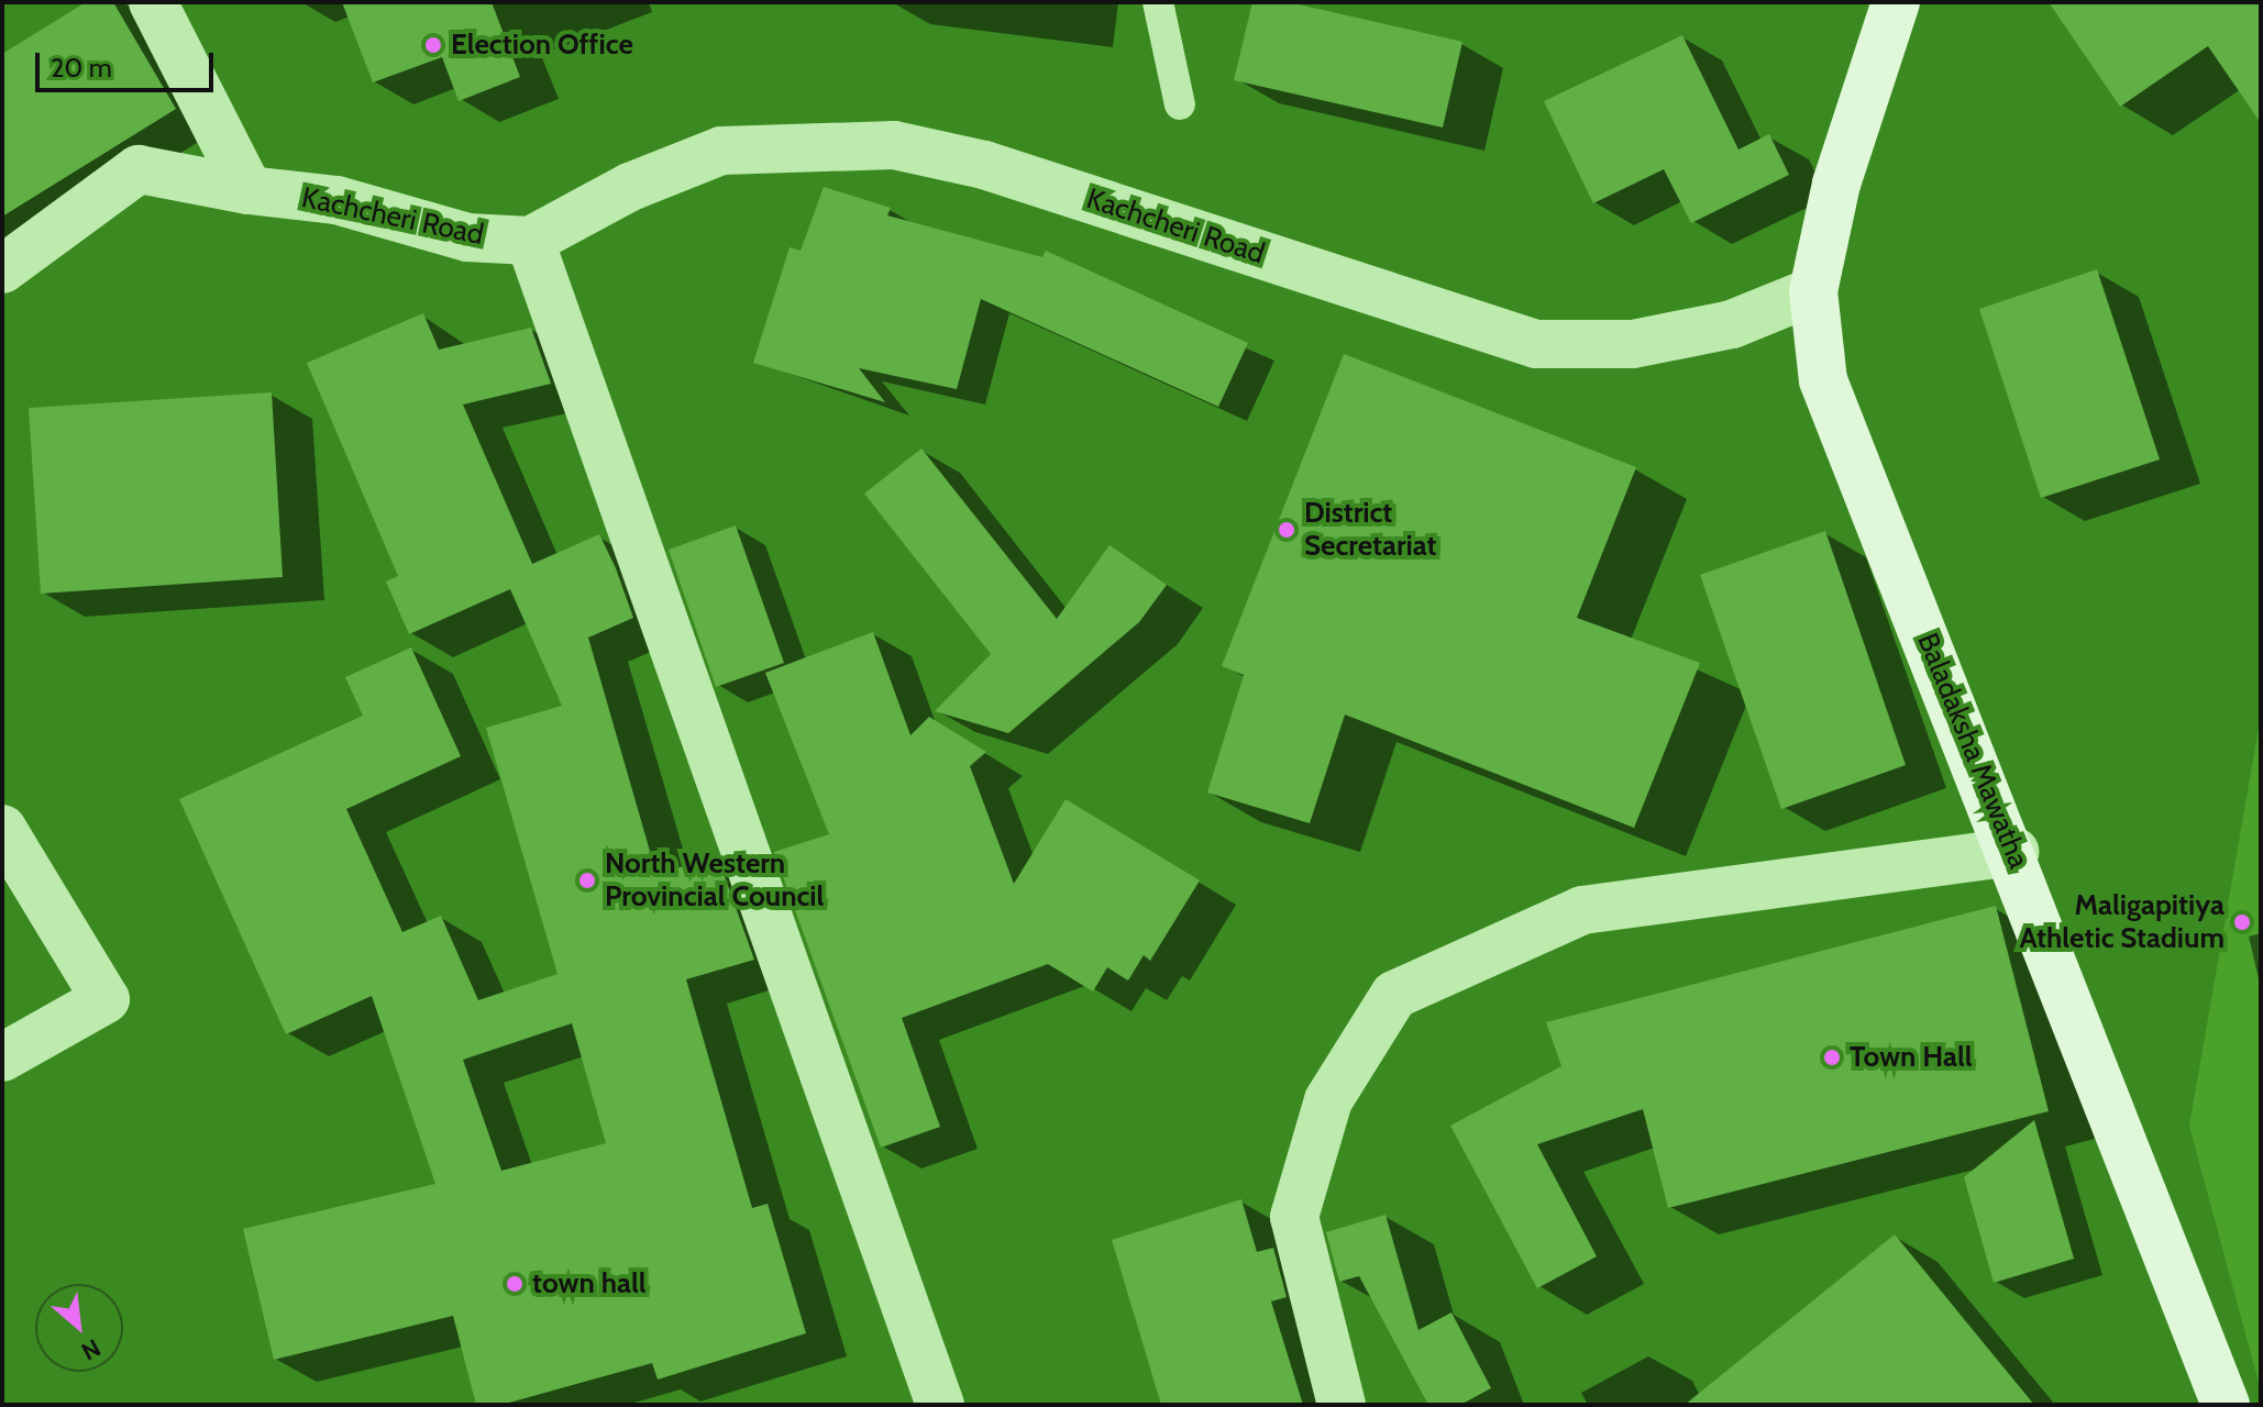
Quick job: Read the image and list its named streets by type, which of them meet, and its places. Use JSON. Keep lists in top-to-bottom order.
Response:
{
  "streets": {
    "main road": ["Baladaksha Mawatha"],
    "street": ["Kachcheri Road"]
  },
  "crossings": [
    ["Kachcheri Road", "Baladaksha Mawatha"]
  ],
  "places": [
    "Election Office",
    "District Secretariat",
    "North Western Provincial Council",
    "Maligapitiya Athletic Stadium",
    "Town Hall",
    "town hall"
  ],
  "scale_bar": "20 m",
  "north": "bottom right"
}
